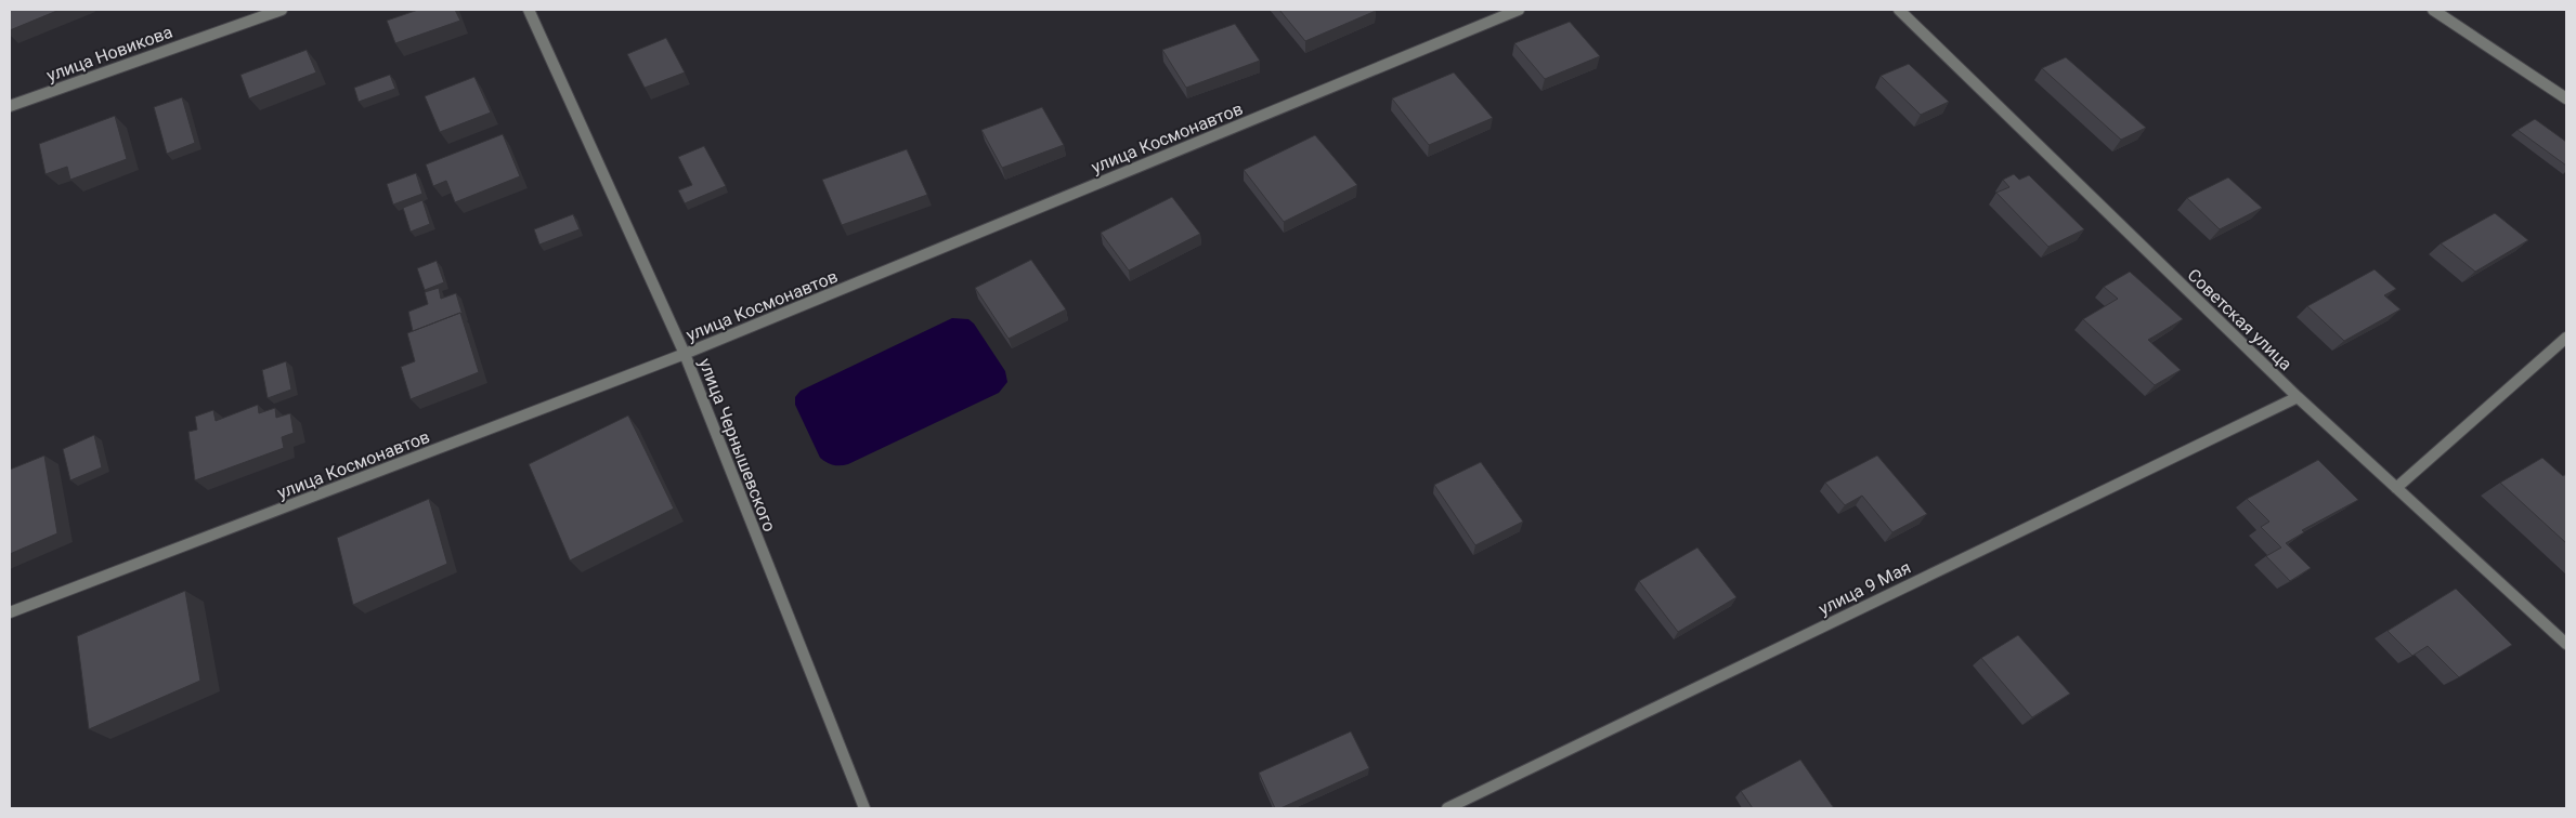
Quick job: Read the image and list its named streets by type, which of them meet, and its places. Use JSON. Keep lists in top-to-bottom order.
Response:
{
  "streets": {
    "street": [
      "улица Новикова",
      "улица Космонавтов",
      "Советская улица",
      "улица Чернышевского",
      "улица 9 Мая"
    ]
  },
  "crossings": [
    ["улица Космонавтов", "улица Чернышевского"],
    ["Советская улица", "улица 9 Мая"]
  ]
}
